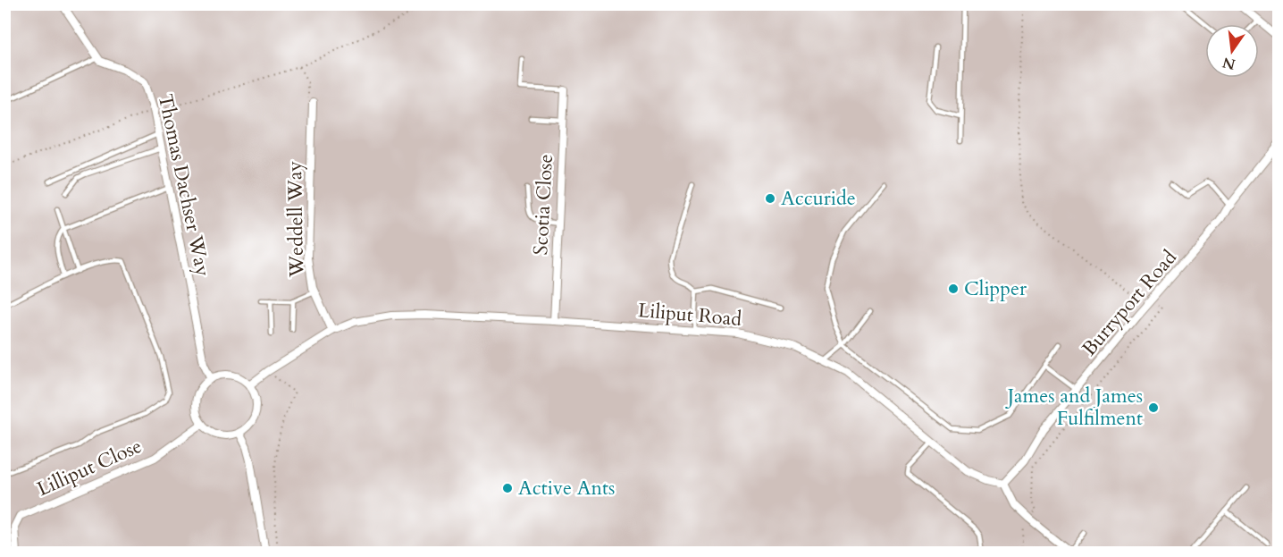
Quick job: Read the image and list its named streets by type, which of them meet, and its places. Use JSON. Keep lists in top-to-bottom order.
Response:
{
  "streets": {
    "street": [
      "Thomas Dachser Way",
      "Scotia Close",
      "Weddell Way",
      "Burryport Road",
      "Liliput Road",
      "Lilliput Close"
    ]
  },
  "crossings": [
    ["Thomas Dachser Way", "Liliput Road"],
    ["Thomas Dachser Way", "Lilliput Close"],
    ["Scotia Close", "Liliput Road"],
    ["Weddell Way", "Liliput Road"],
    ["Burryport Road", "Liliput Road"],
    ["Liliput Road", "Lilliput Close"]
  ],
  "places": [
    "Accuride",
    "Clipper",
    "James and James Fulfilment",
    "Active Ants"
  ],
  "north": "bottom"
}
